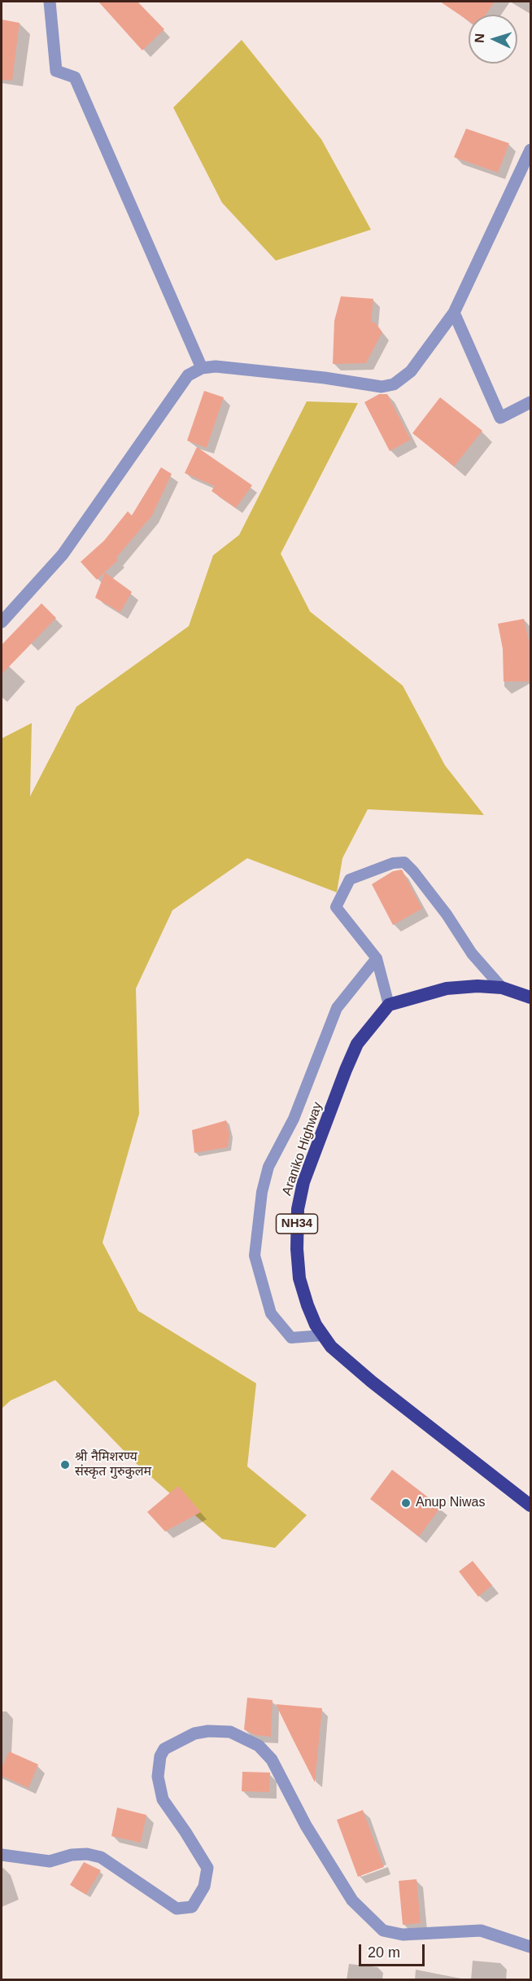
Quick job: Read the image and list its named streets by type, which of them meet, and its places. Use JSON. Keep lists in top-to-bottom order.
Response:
{
  "streets": {
    "highway": ["Araniko Highway", "NH34"]
  },
  "places": ["श्री नैमिशरण्य संस्कृत गुरुकुलम", "Anup Niwas"],
  "scale_bar": "20 m",
  "north": "left"
}
